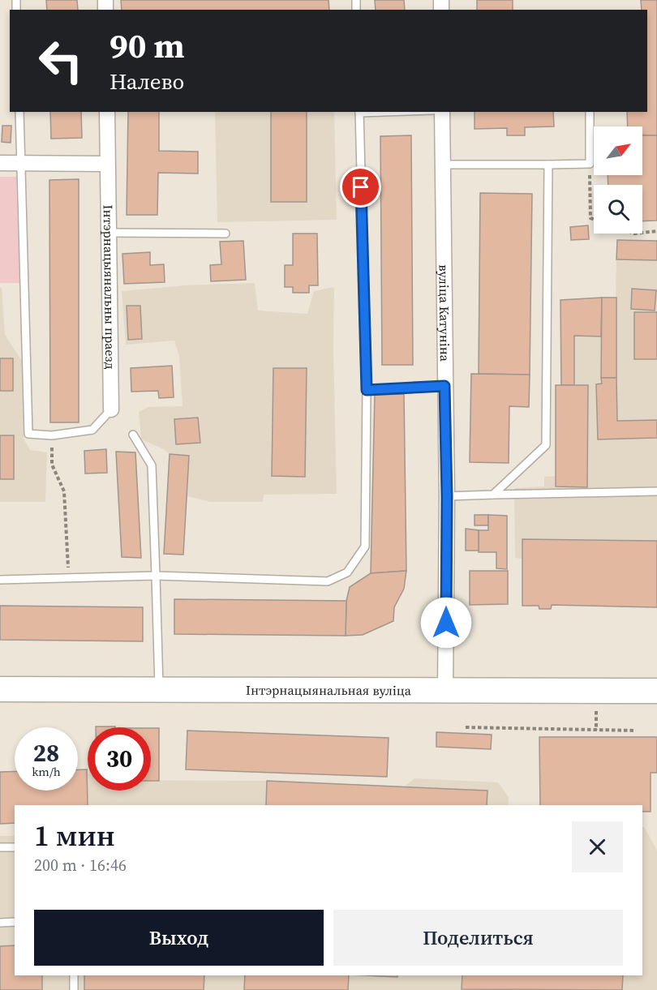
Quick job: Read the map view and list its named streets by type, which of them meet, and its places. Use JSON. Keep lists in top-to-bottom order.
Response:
{
  "streets": {
    "main road": ["Інтэрнацыянальная вуліца"],
    "street": ["Інтэрнацыянальны праезд", "вуліца Катуніна"]
  },
  "crossings": [
    ["вуліца Катуніна", "Інтэрнацыянальная вуліца"]
  ],
  "north": "top right",
  "page": {
    "turn": ["90 m", "Налево"],
    "speed": "28 km/h",
    "limit": "30",
    "heading": ["1 мин", "200 m · 16:46"],
    "buttons": ["Выход", "Поделиться"]
  }
}
